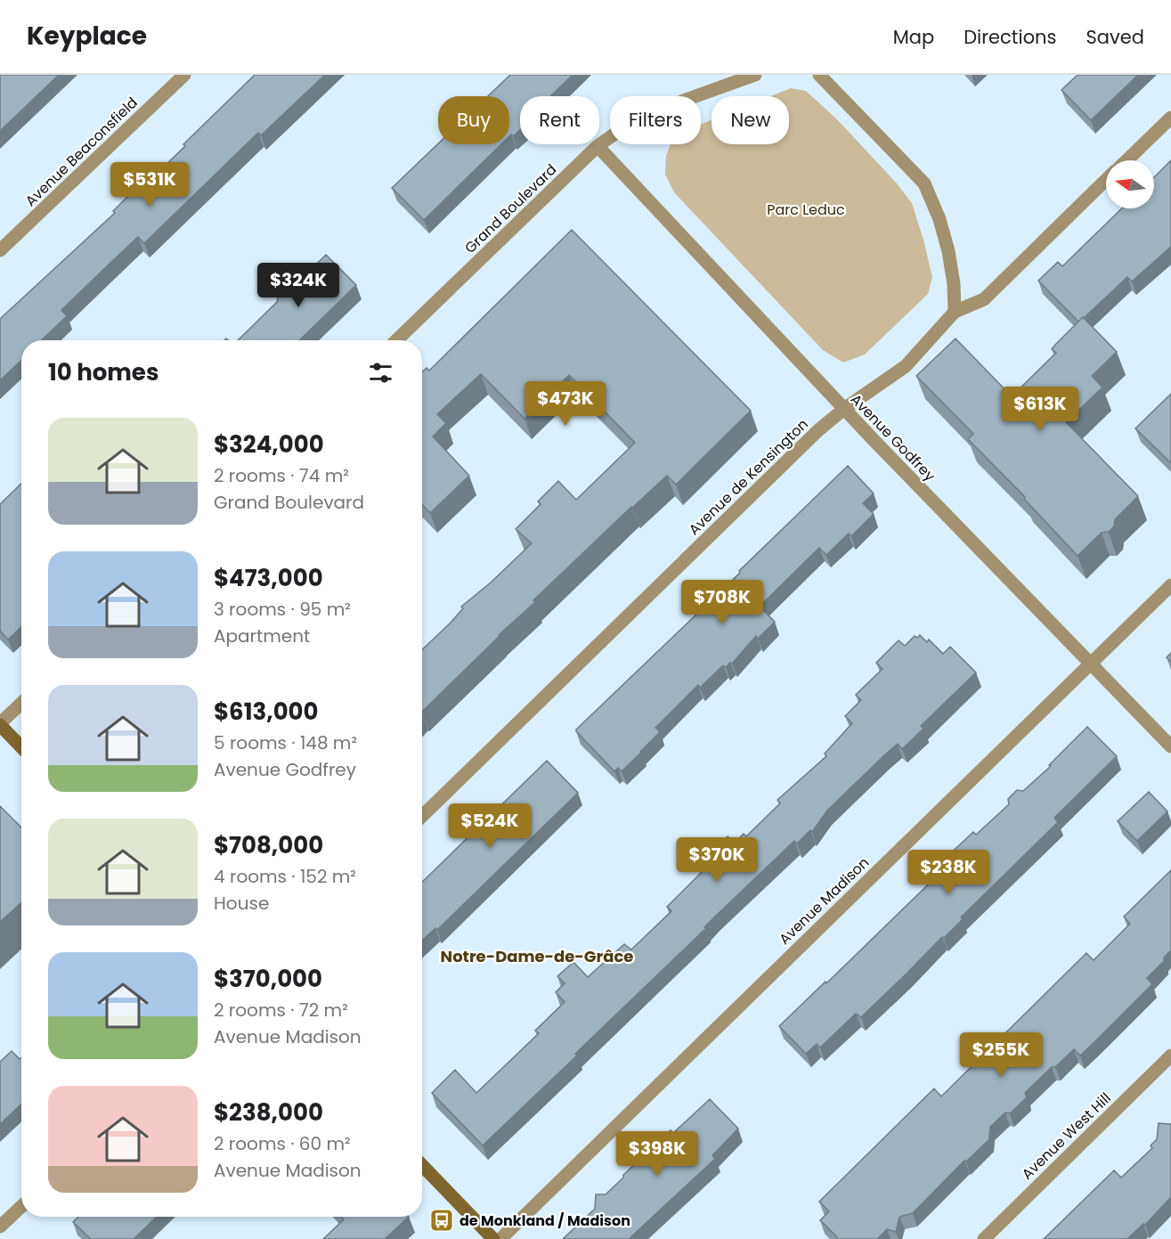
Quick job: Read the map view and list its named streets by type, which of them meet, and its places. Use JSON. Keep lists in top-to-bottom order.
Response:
{
  "streets": {
    "street": [
      "Avenue Beaconsfield",
      "Grand Boulevard",
      "Avenue Godfrey",
      "Avenue de Kensington",
      "Avenue Madison",
      "Avenue West Hill"
    ]
  },
  "crossings": [
    ["Grand Boulevard", "Avenue Godfrey"],
    ["Avenue Godfrey", "Avenue de Kensington"],
    ["Avenue Godfrey", "Avenue Madison"]
  ],
  "districts": ["Notre-Dame-de-Grâce"],
  "parks": ["Parc Leduc"],
  "places": {
    "bus stop": ["de Monkland / Madison"]
  },
  "north": "left",
  "page": {
    "header": "Keyplace",
    "nav": ["Map", "Directions", "Saved"],
    "chip": [
      "Buy",
      "Rent",
      "Filters",
      "New"
    ],
    "price": [
      "$531K",
      "$324K",
      "$473K",
      "$613K",
      "$708K",
      "$524K",
      "$370K",
      "$238K",
      "$255K",
      "$398K"
    ],
    "heading": "10 homes",
    "list": [
      {
        "name": "$324,000",
        "note": "2 rooms · 74 m² · Grand Boulevard"
      },
      {
        "name": "$473,000",
        "note": "3 rooms · 95 m² · Apartment"
      },
      {
        "name": "$613,000",
        "note": "5 rooms · 148 m² · Avenue Godfrey"
      },
      {
        "name": "$708,000",
        "note": "4 rooms · 152 m² · House"
      },
      {
        "name": "$370,000",
        "note": "2 rooms · 72 m² · Avenue Madison"
      },
      {
        "name": "$238,000",
        "note": "2 rooms · 60 m² · Avenue Madison"
      }
    ]
  }
}
